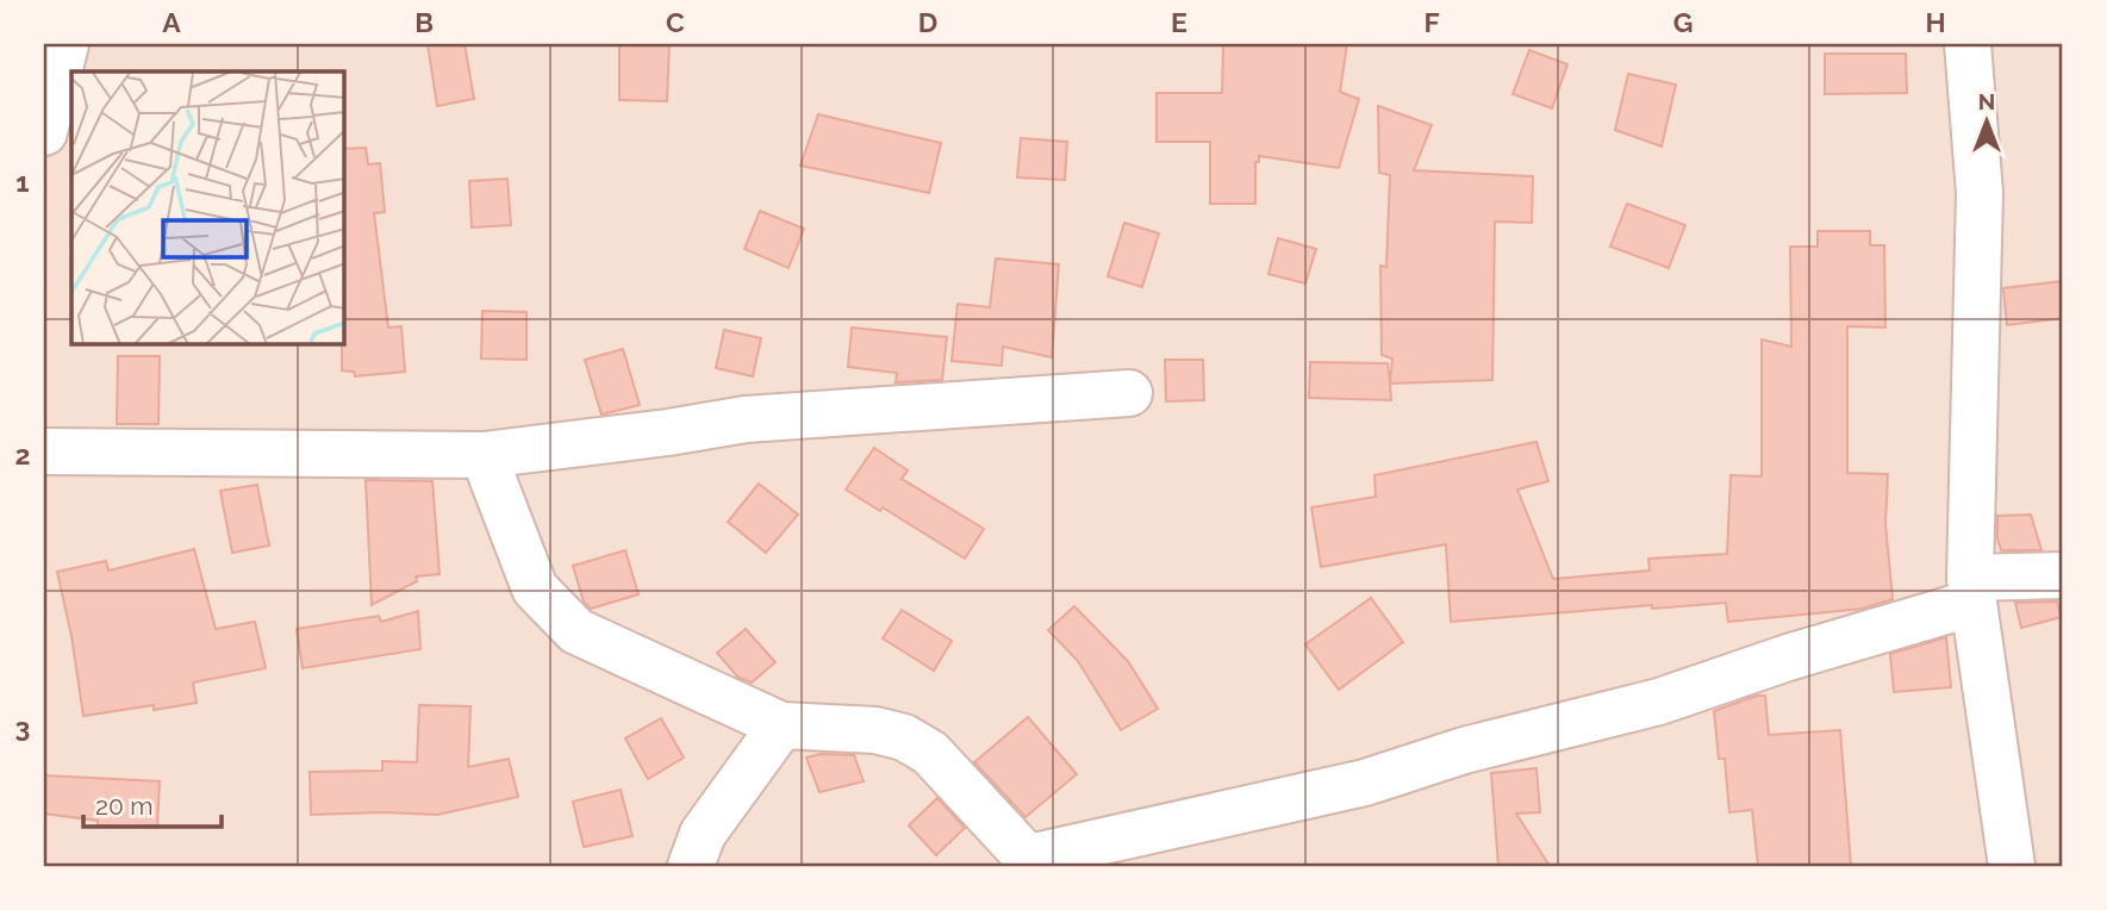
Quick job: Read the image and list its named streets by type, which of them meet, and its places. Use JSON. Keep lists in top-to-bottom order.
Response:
{
  "scale_bar": "20 m",
  "north": "top",
  "grid": {
    "columns": [
      "A",
      "B",
      "C",
      "D",
      "E",
      "F",
      "G",
      "H"
    ],
    "rows": ["1", "2", "3"]
  }
}
